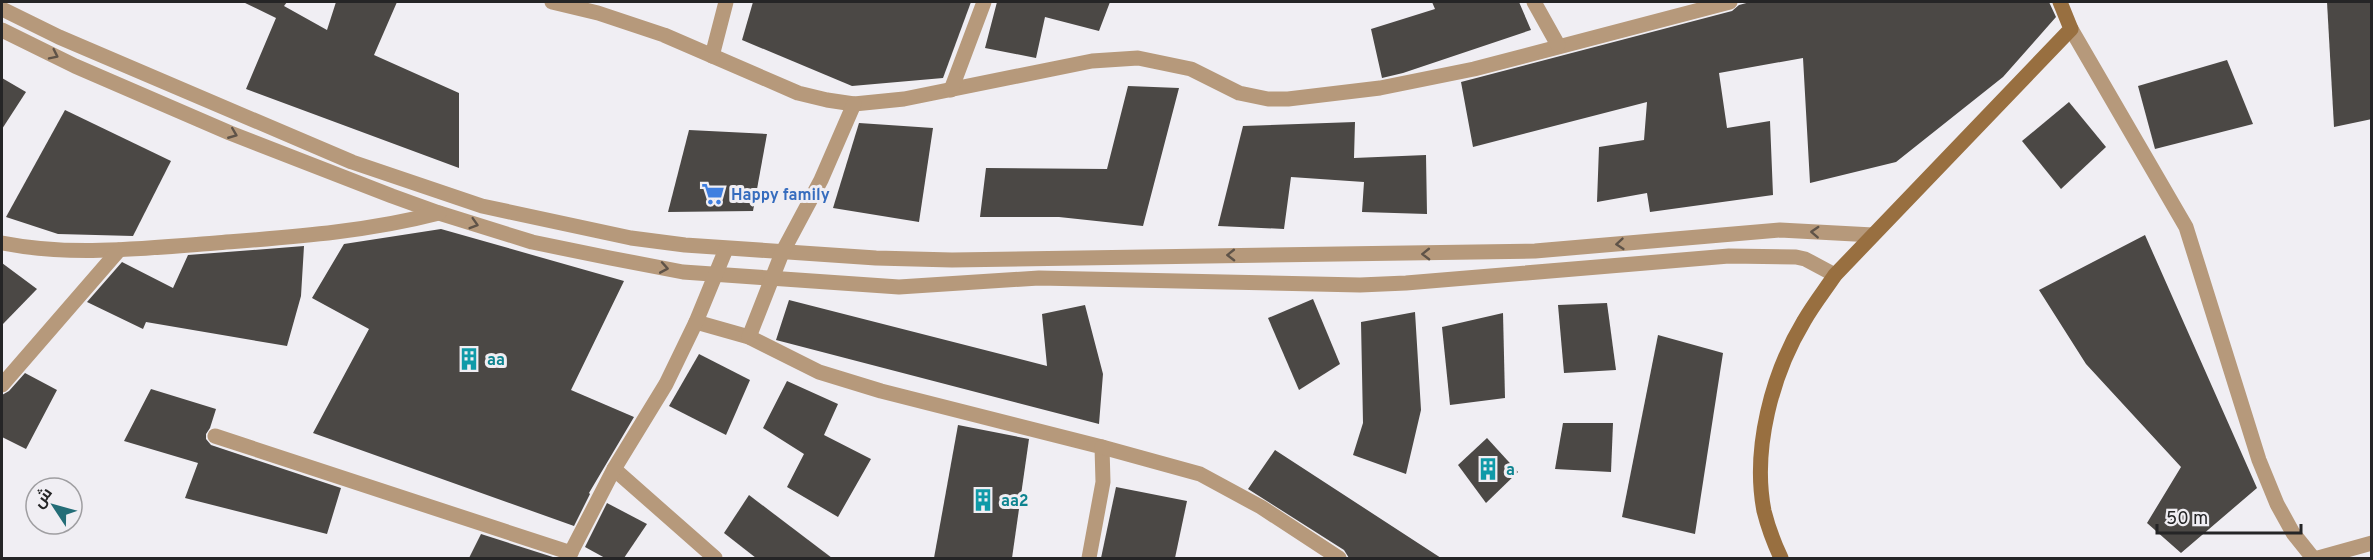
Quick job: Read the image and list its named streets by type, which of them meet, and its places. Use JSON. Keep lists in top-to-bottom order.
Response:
{
  "places": {
    "supermarket": ["Happy family"],
    "building": ["aa", "a", "aa2"]
  },
  "scale_bar": "50 m",
  "north": "top left"
}
